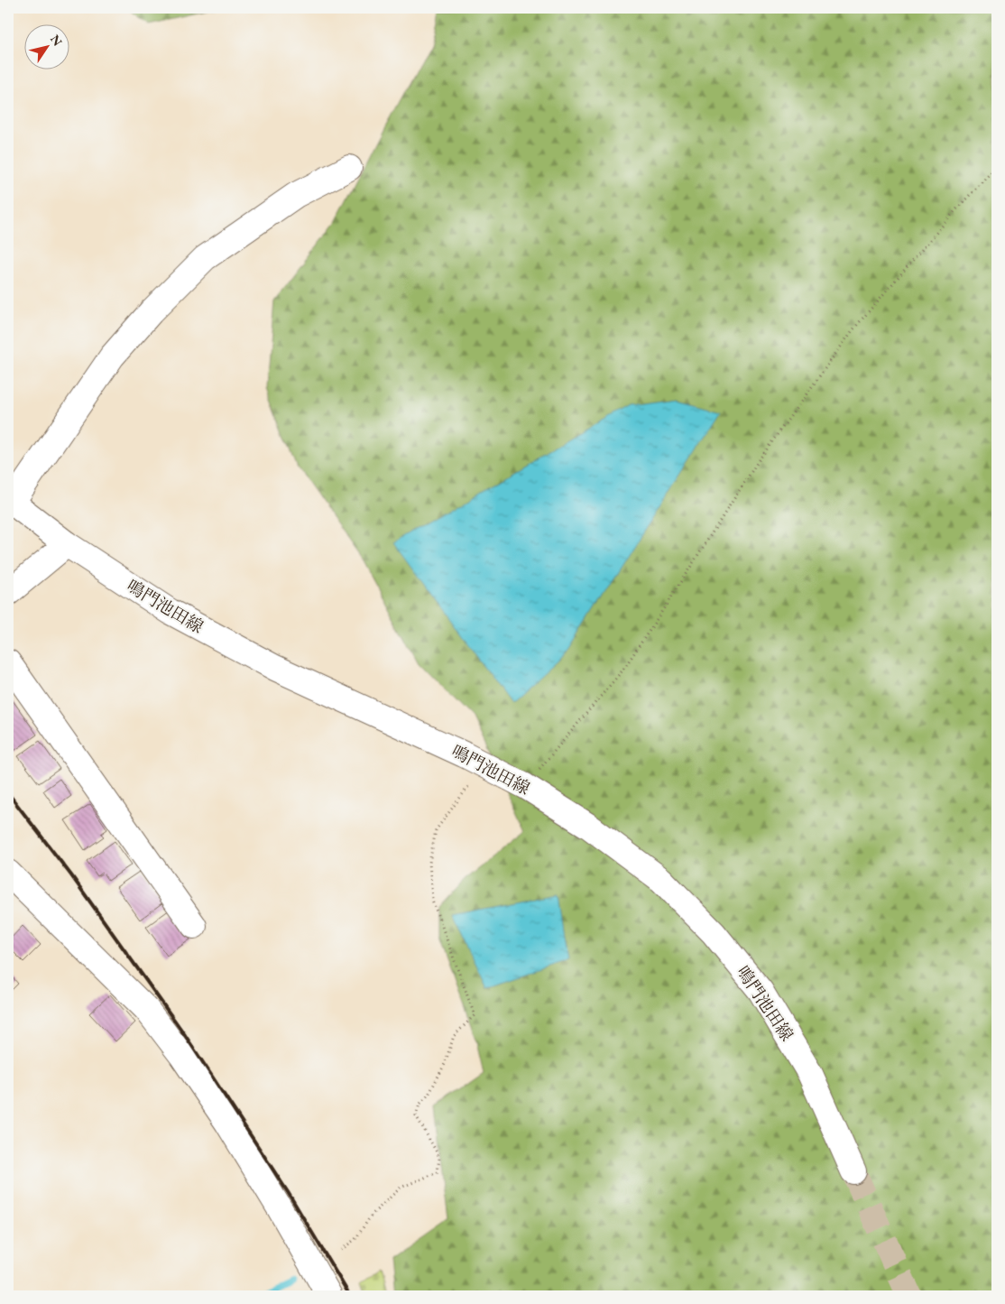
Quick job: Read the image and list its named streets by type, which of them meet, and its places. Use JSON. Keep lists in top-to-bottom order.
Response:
{
  "streets": {
    "street": ["鳴門池田線"]
  },
  "north": "top right"
}
